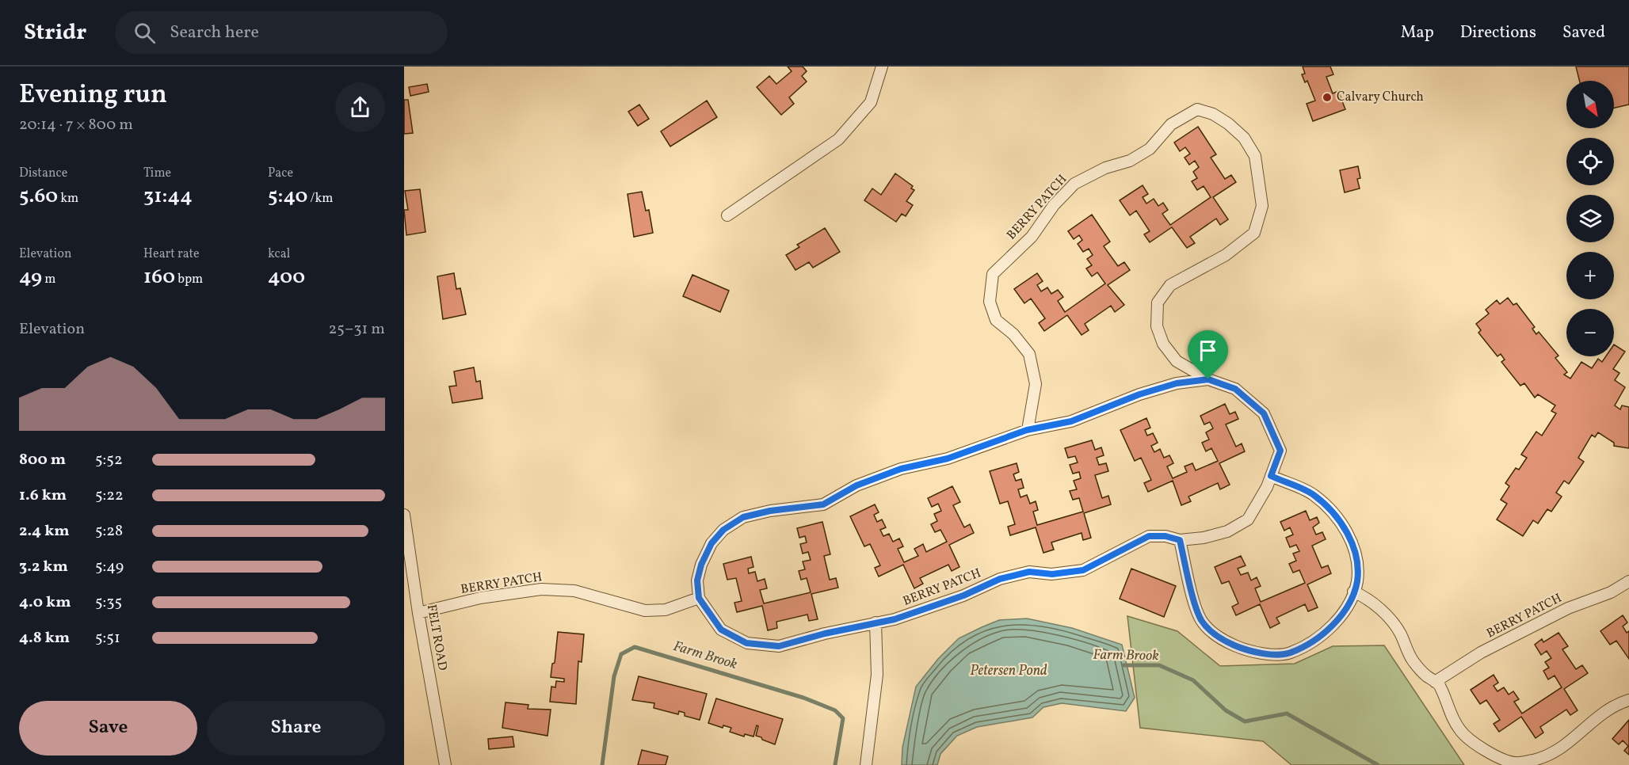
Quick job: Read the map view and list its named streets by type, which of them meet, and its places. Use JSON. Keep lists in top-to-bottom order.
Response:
{
  "streets": {
    "street": ["BERRY PATCH", "FELT ROAD"]
  },
  "crossings": [
    ["BERRY PATCH", "FELT ROAD"]
  ],
  "water": ["Farm Brook", "Petersen Pond"],
  "places": ["Calvary Church"],
  "north": "bottom right",
  "page": {
    "header": "Stridr",
    "search": "Search here",
    "nav": ["Map", "Directions", "Saved"],
    "heading": ["Evening run", "20:14 · 7 × 800 m"],
    "map_buttons": ["+", "−"],
    "stats": [
      ["Distance", "5.60 km"],
      ["Time", "31:44"],
      ["Pace", "5:40 /km"],
      ["Elevation", "49 m"],
      ["Heart rate", "160 bpm"],
      ["kcal", "400"]
    ],
    "chart": ["Elevation", "25–31 m"],
    "list": [
      {
        "name": "800 m",
        "note": "5:52"
      },
      {
        "name": "1.6 km",
        "note": "5:22"
      },
      {
        "name": "2.4 km",
        "note": "5:28"
      },
      {
        "name": "3.2 km",
        "note": "5:49"
      },
      {
        "name": "4.0 km",
        "note": "5:35"
      },
      {
        "name": "4.8 km",
        "note": "5:51"
      }
    ],
    "buttons": ["Save", "Share"]
  }
}
